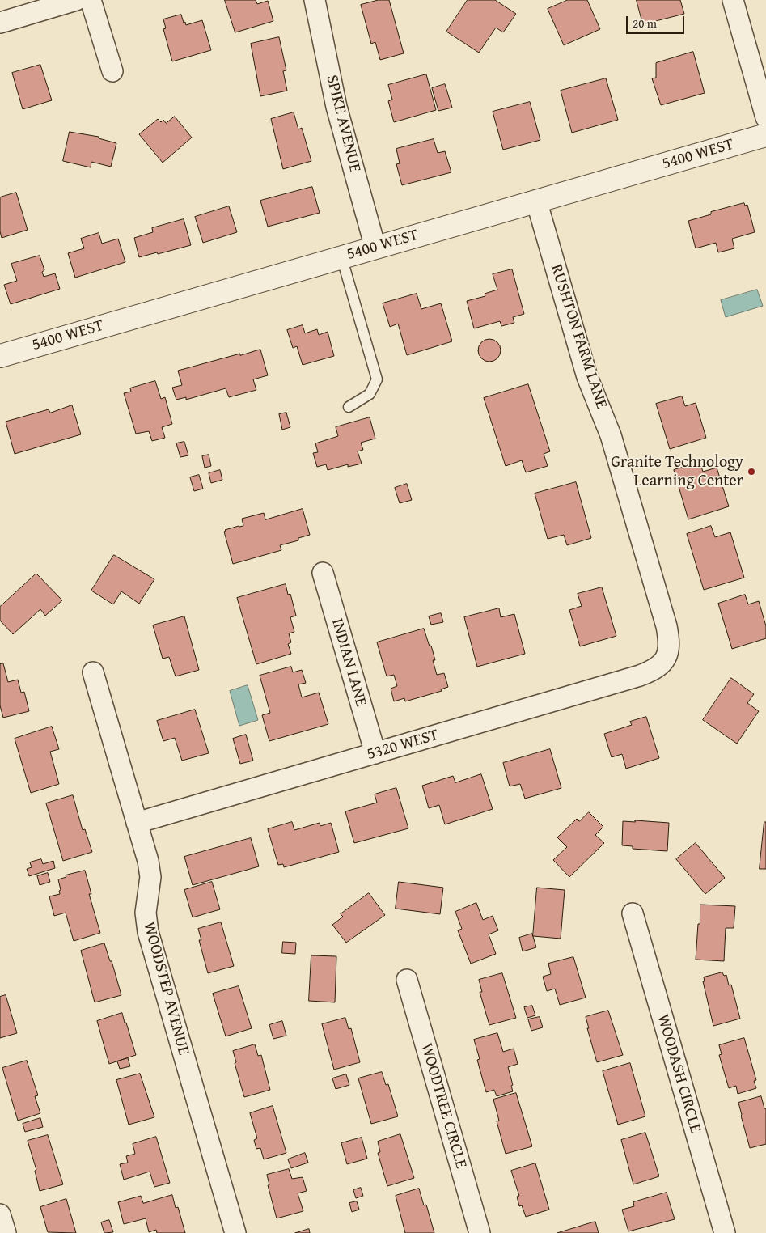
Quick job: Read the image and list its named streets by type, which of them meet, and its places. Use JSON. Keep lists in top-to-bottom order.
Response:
{
  "streets": {
    "street": [
      "SPIKE AVENUE",
      "5400 WEST",
      "RUSHTON FARM LANE",
      "INDIAN LANE",
      "5320 WEST",
      "WOODSTEP AVENUE",
      "WOODASH CIRCLE",
      "WOODTREE CIRCLE"
    ]
  },
  "crossings": [
    ["SPIKE AVENUE", "5400 WEST"],
    ["5400 WEST", "RUSHTON FARM LANE"],
    ["RUSHTON FARM LANE", "5320 WEST"],
    ["INDIAN LANE", "5320 WEST"],
    ["5320 WEST", "WOODSTEP AVENUE"]
  ],
  "places": ["Granite Technology Learning Center"],
  "scale_bar": "20 m"
}
